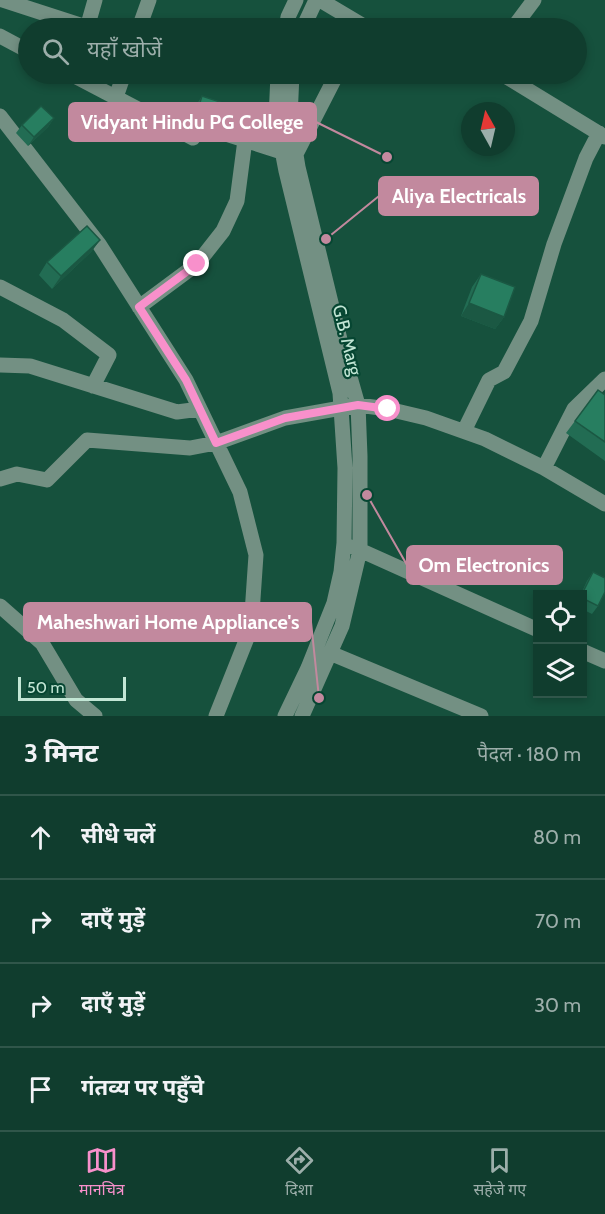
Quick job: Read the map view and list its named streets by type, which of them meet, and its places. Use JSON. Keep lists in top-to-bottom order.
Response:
{
  "streets": {
    "street": ["G.B. Marg"]
  },
  "places": [
    "Vidyant Hindu PG College",
    "Aliya Electricals",
    "Om Electronics",
    "Maheshwari Home Appliance's"
  ],
  "scale_bar": "50 m",
  "north": "top",
  "page": {
    "search": "यहाँ खोजें",
    "scale": "50 m",
    "heading": ["3 मिनट", "पैदल · 180 m"],
    "list": [
      ["सीधे चलें", "80 m"],
      ["दाएँ मुड़ें", "70 m"],
      ["दाएँ मुड़ें", "30 m"],
      "गंतव्य पर पहुँचे"
    ],
    "nav": ["मानचित्र", "दिशा", "सहेजे गए"]
  }
}
